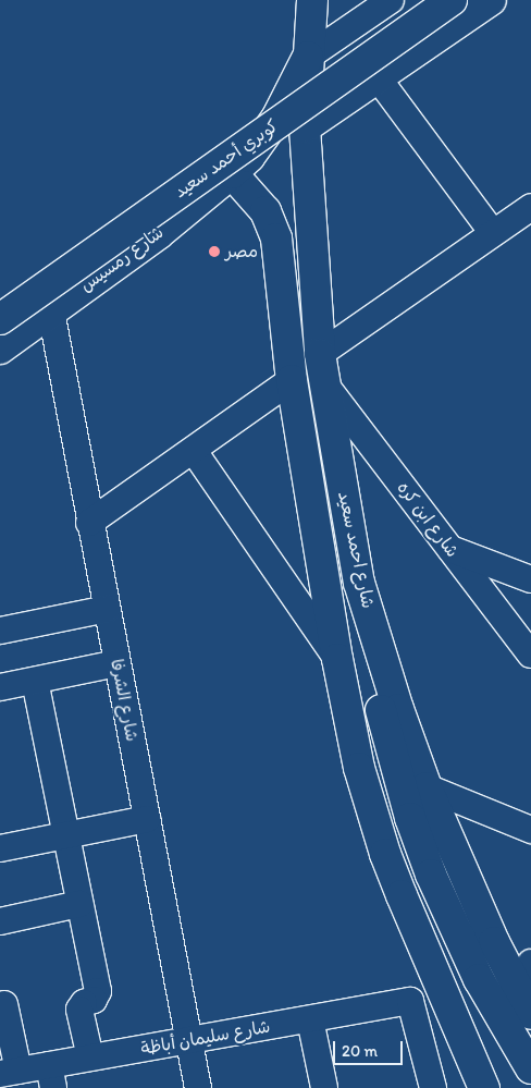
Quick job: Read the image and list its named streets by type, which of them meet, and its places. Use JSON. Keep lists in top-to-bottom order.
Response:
{
  "streets": {
    "main road": ["كوبري أحمد سعيد", "شارع رمسيس", "شارع احمد سعيد"],
    "street": ["شارع ابن كره", "شارع الشرفا", "شارع سليمان أباظة"]
  },
  "crossings": [
    ["شارع رمسيس", "شارع احمد سعيد"],
    ["شارع رمسيس", "شارع الشرفا"],
    ["شارع ابن كره", "شارع احمد سعيد"],
    ["شارع الشرفا", "شارع سليمان أباظة"]
  ],
  "places": ["مصر"],
  "scale_bar": "20 m"
}
